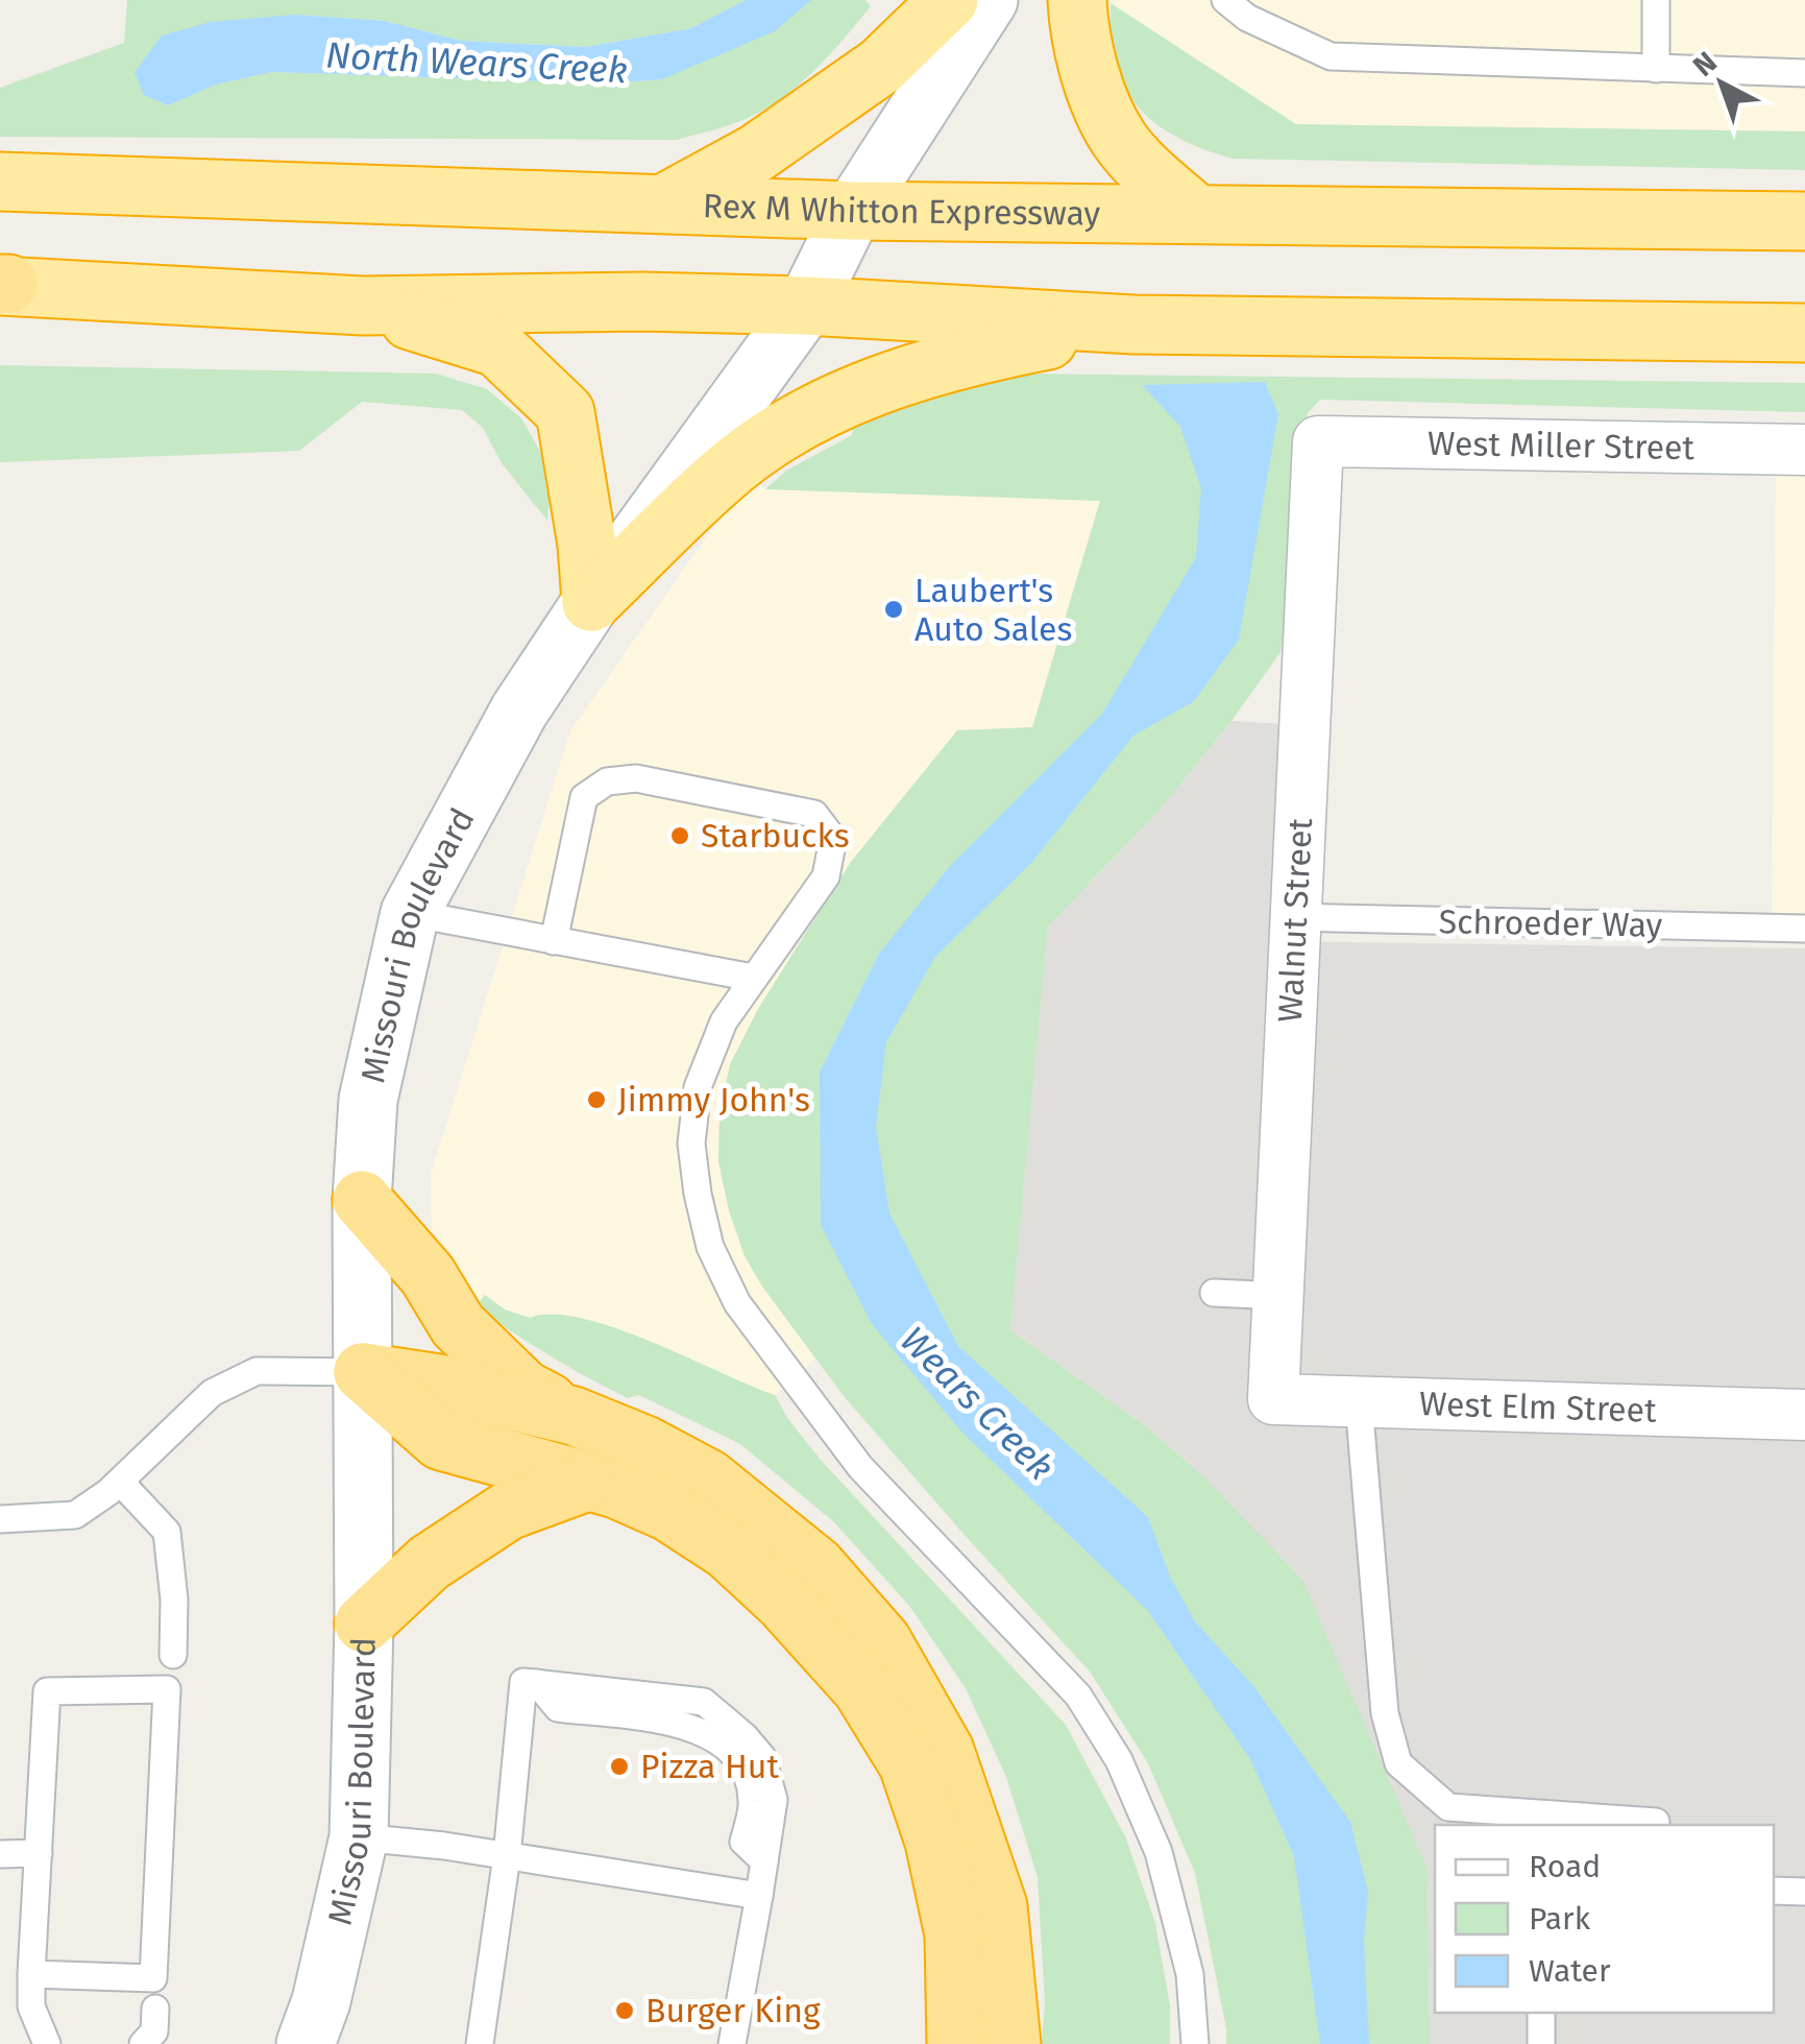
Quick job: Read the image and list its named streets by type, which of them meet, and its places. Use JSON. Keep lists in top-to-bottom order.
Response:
{
  "streets": {
    "highway": ["Rex M Whitton Expressway"],
    "main road": ["Missouri Boulevard"],
    "street": ["West Miller Street", "Walnut Street", "West Elm Street"],
    "lane": ["Schroeder Way"]
  },
  "crossings": [
    ["Rex M Whitton Expressway", "Missouri Boulevard"],
    ["West Miller Street", "Walnut Street"],
    ["Walnut Street", "Schroeder Way"],
    ["Walnut Street", "West Elm Street"]
  ],
  "water": ["North Wears Creek", "Wears Creek"],
  "places": [
    "Laubert's Auto Sales",
    "Starbucks",
    "Jimmy John's",
    "Pizza Hut",
    "Burger King"
  ],
  "legend": ["Road", "Park", "Water"],
  "north": "top left"
}
